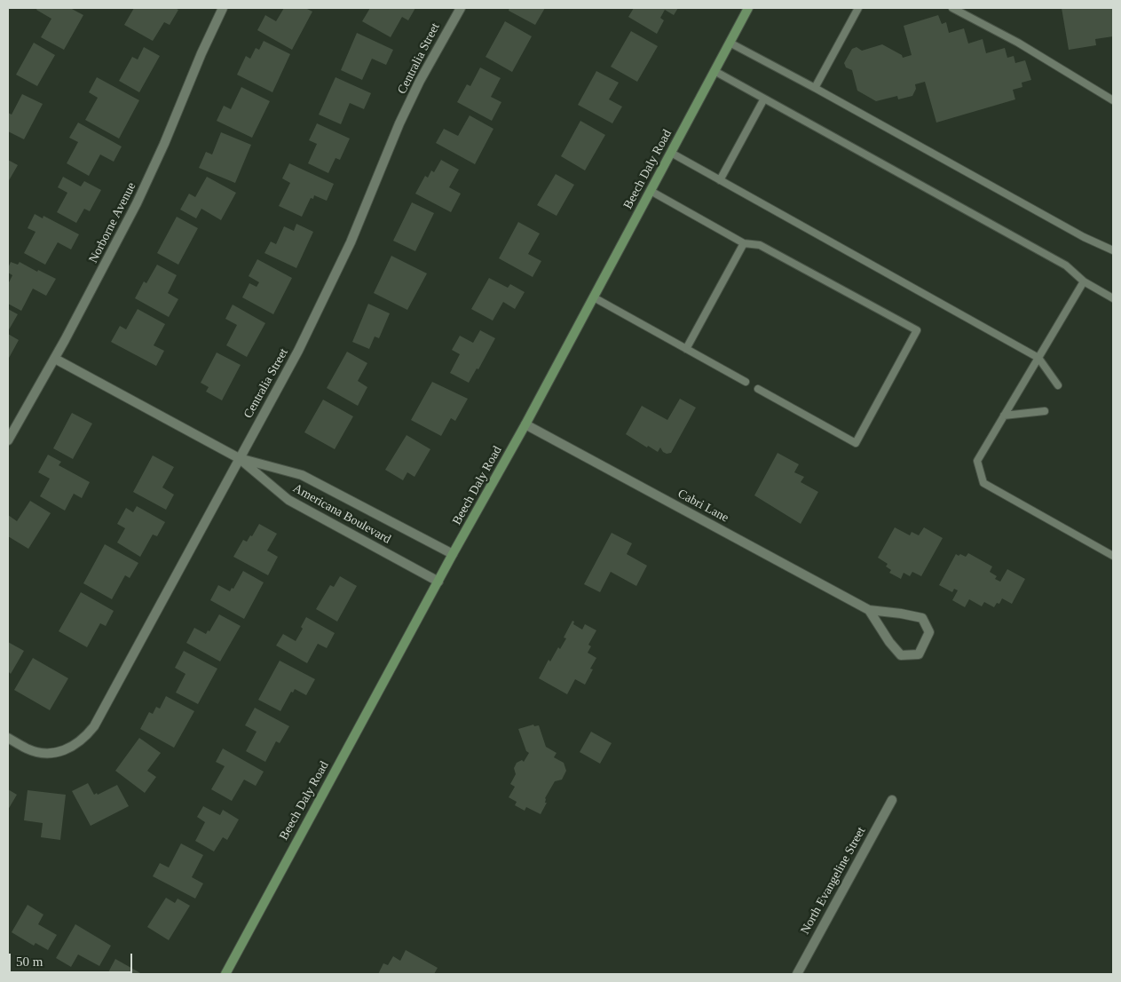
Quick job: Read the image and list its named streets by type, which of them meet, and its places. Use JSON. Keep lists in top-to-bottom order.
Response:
{
  "streets": {
    "main road": ["Beech Daly Road"],
    "street": [
      "Centralia Street",
      "Norborne Avenue",
      "Cabri Lane",
      "Americana Boulevard",
      "North Evangeline Street"
    ]
  },
  "crossings": [
    ["Centralia Street", "Americana Boulevard"],
    ["Beech Daly Road", "Cabri Lane"],
    ["Beech Daly Road", "Americana Boulevard"],
    ["Norborne Avenue", "Americana Boulevard"]
  ],
  "scale_bar": "50 m"
}
